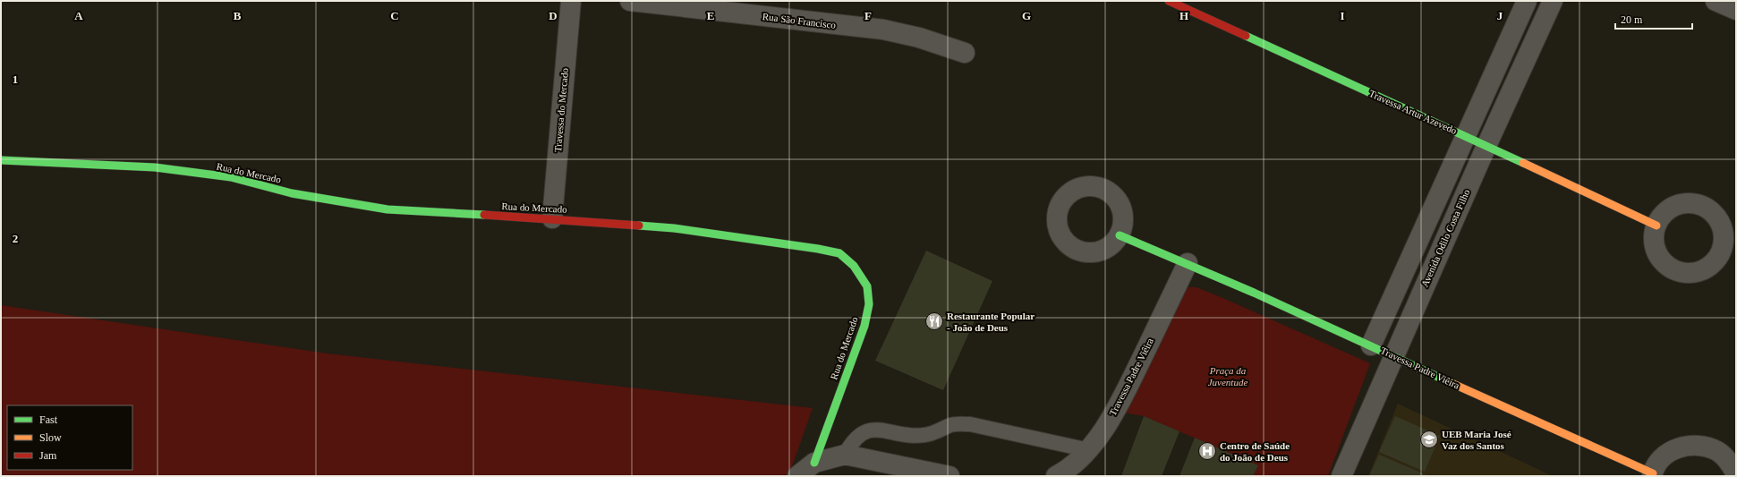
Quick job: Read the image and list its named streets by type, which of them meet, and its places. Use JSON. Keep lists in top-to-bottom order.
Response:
{
  "streets": {
    "street": [
      "Rua São Francisco",
      "Travessa do Mercado",
      "Travessa Artur Azevedo",
      "Rua do Mercado",
      "Avenida Odilo Costa Filho",
      "Travessa Padre Viêira"
    ]
  },
  "crossings": [
    ["Travessa do Mercado", "Rua do Mercado"],
    ["Travessa Artur Azevedo", "Avenida Odilo Costa Filho"],
    ["Avenida Odilo Costa Filho", "Travessa Padre Viêira"]
  ],
  "parks": ["Praça da Juventude"],
  "places": {
    "restaurant": ["Restaurante Popular - João de Deus"],
    "school or university": ["UEB Maria José Vaz dos Santos"],
    "hospital": ["Centro de Saúde do João de Deus"]
  },
  "legend": ["Fast", "Slow", "Jam"],
  "scale_bar": "20 m",
  "grid": {
    "columns": [
      "A",
      "B",
      "C",
      "D",
      "E",
      "F",
      "G",
      "H",
      "I",
      "J"
    ],
    "rows": ["1", "2"]
  }
}
